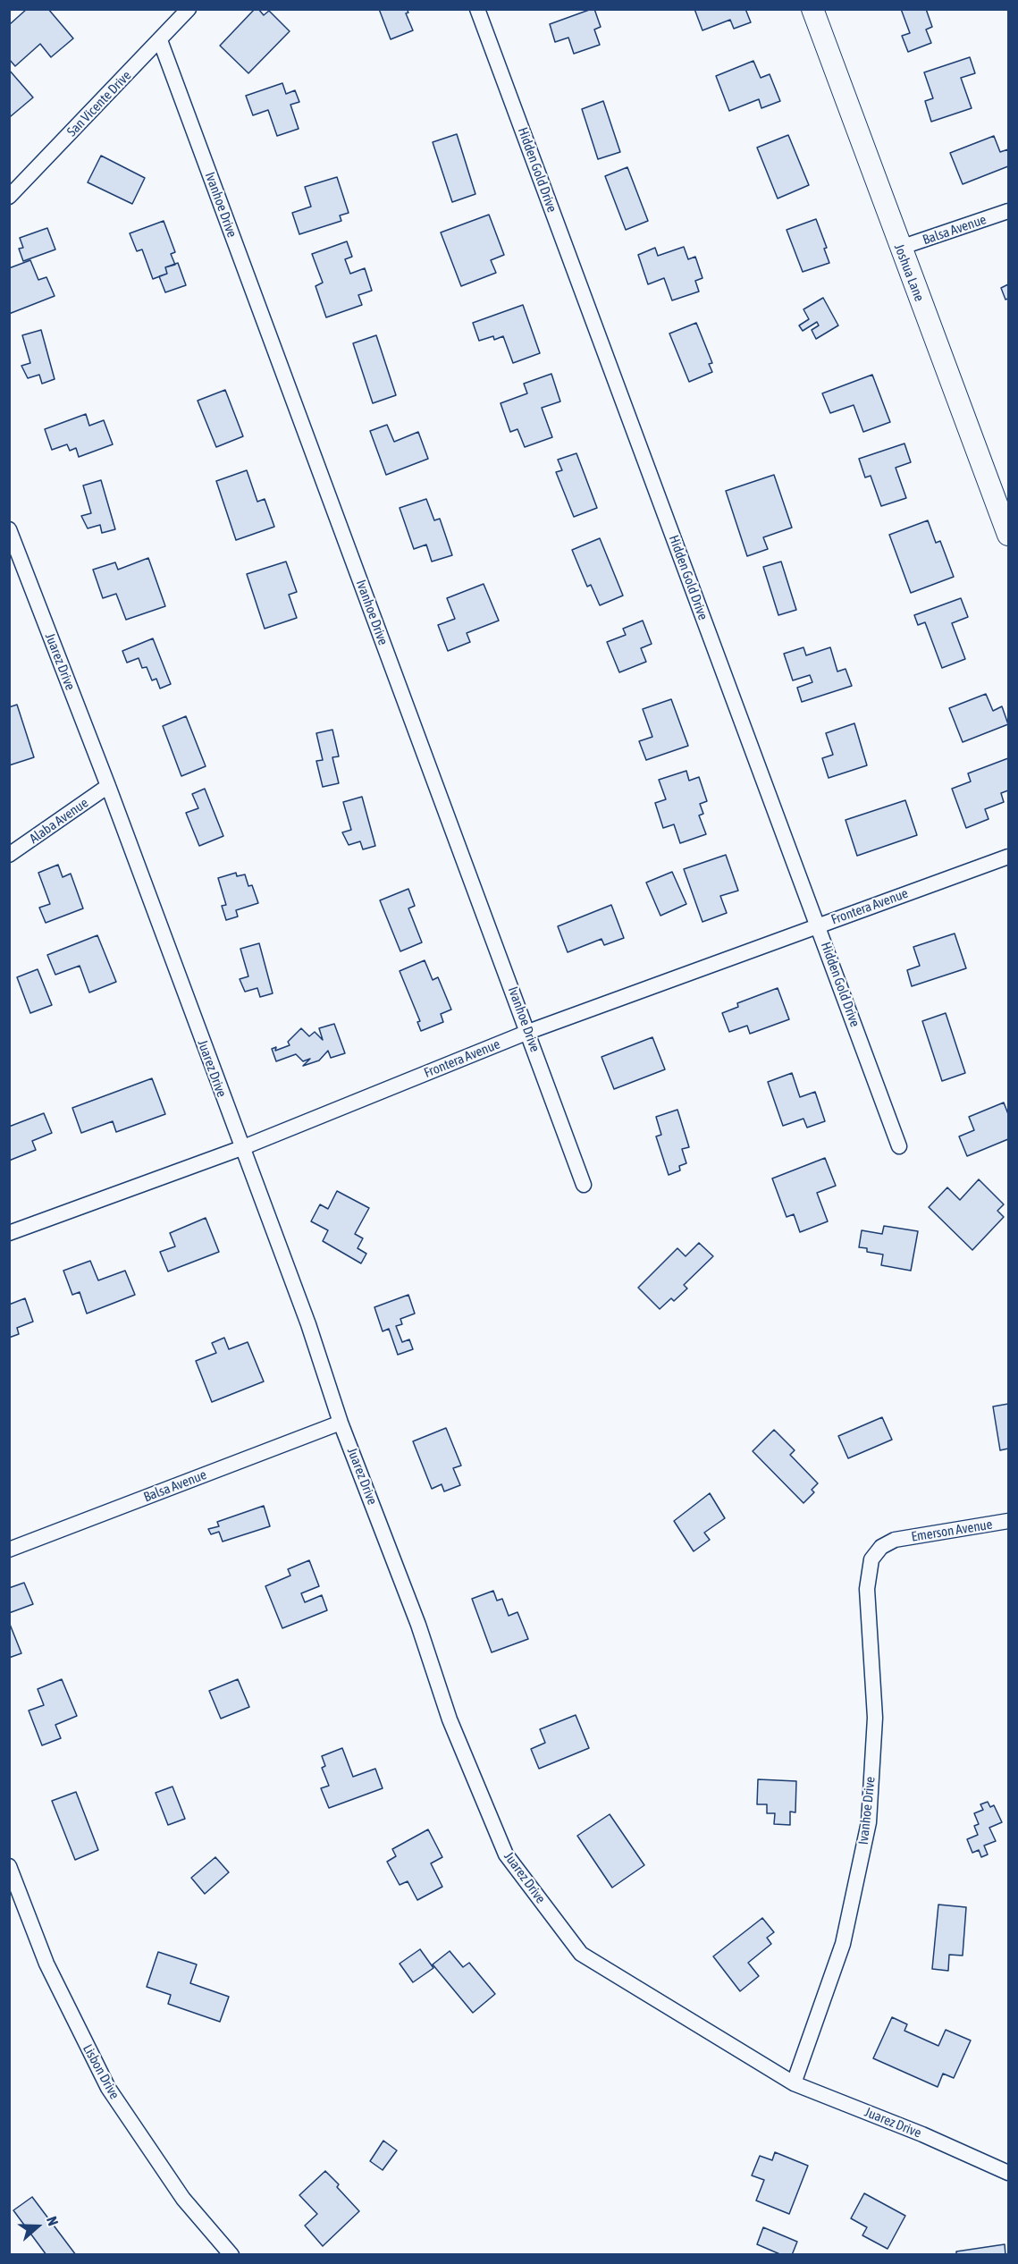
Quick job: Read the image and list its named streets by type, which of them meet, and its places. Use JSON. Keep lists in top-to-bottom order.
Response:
{
  "streets": {
    "main road": ["Joshua Lane"],
    "street": [
      "San Vicente Drive",
      "Hidden Gold Drive",
      "Ivanhoe Drive",
      "Balsa Avenue",
      "Juarez Drive",
      "Alaba Avenue",
      "Frontera Avenue",
      "Emerson Avenue",
      "Lisbon Drive"
    ]
  },
  "crossings": [
    ["San Vicente Drive", "Ivanhoe Drive"],
    ["Hidden Gold Drive", "Frontera Avenue"],
    ["Ivanhoe Drive", "Juarez Drive"],
    ["Ivanhoe Drive", "Frontera Avenue"],
    ["Ivanhoe Drive", "Emerson Avenue"],
    ["Balsa Avenue", "Joshua Lane"],
    ["Balsa Avenue", "Juarez Drive"],
    ["Juarez Drive", "Alaba Avenue"],
    ["Juarez Drive", "Frontera Avenue"]
  ],
  "north": "right"
}
